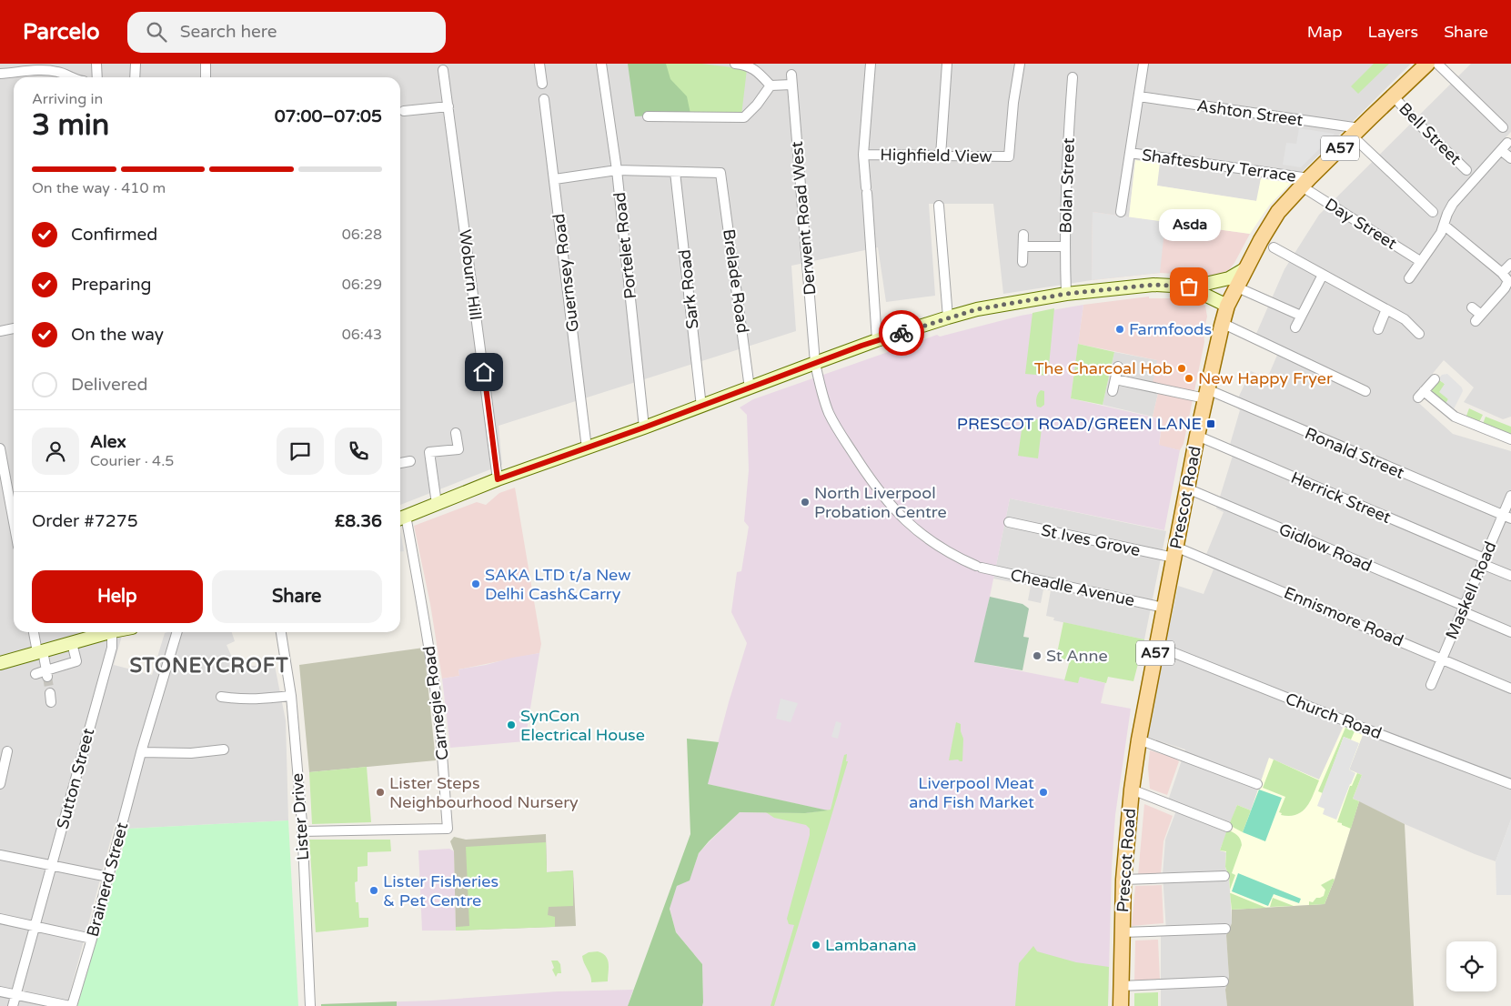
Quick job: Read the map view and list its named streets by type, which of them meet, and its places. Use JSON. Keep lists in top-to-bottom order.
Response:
{
  "streets": {
    "main road": ["A57", "Prescot Road"],
    "street": [
      "Ashton Street",
      "Bell Street",
      "Highfield View",
      "Shaftesbury Terrace",
      "Bolan Street",
      "Derwent Road West",
      "Day Street",
      "Portelet Road",
      "Guernsey Road",
      "Woburn Hill",
      "Brelade Road",
      "Sark Road",
      "Ronald Street",
      "Herrick Street",
      "St Ives Grove",
      "Gidlow Road",
      "Cheadle Avenue",
      "Maskell Road",
      "Ennismore Road",
      "Carnegie Road",
      "Church Road",
      "Sutton Street",
      "Lister Drive",
      "Brainerd Street"
    ]
  },
  "crossings": [
    ["Ashton Street", "Prescot Road"],
    ["Bell Street", "Prescot Road"],
    ["Shaftesbury Terrace", "Day Street"],
    ["Shaftesbury Terrace", "Prescot Road"],
    ["Derwent Road West", "Cheadle Avenue"],
    ["Day Street", "Prescot Road"],
    ["Brelade Road", "Sark Road"],
    ["Ronald Street", "Prescot Road"],
    ["Ronald Street", "Maskell Road"],
    ["Prescot Road", "Herrick Street"],
    ["Prescot Road", "St Ives Grove"],
    ["Prescot Road", "Gidlow Road"],
    ["Prescot Road", "Cheadle Avenue"],
    ["Prescot Road", "Ennismore Road"],
    ["Prescot Road", "Church Road"],
    ["Herrick Street", "Maskell Road"],
    ["St Ives Grove", "Ennismore Road"],
    ["Gidlow Road", "Maskell Road"],
    ["Maskell Road", "Ennismore Road"],
    ["Carnegie Road", "Lister Drive"]
  ],
  "districts": ["STONEYCROFT"],
  "places": {
    "other": [
      "Asda",
      "Farmfoods",
      "The Charcoal Hob",
      "New Happy Fryer",
      "North Liverpool Probation Centre",
      "SAKA LTD t/a New Delhi Cash&Carry",
      "St Anne",
      "SynCon Electrical House",
      "Lister Steps Neighbourhood Nursery",
      "Liverpool Meat and Fish Market",
      "Lister Fisheries & Pet Centre",
      "Lambanana"
    ],
    "transit": ["PRESCOT ROAD/GREEN LANE"]
  },
  "page": {
    "header": "Parcelo",
    "search": "Search here",
    "nav": ["Map", "Layers", "Share"],
    "heading": ["3 min", "Arriving in", "07:00–07:05"],
    "panel": [
      "Alex",
      "Courier · 4.5",
      "Order #7275",
      "£8.36"
    ],
    "bar": "On the way · 410 m",
    "bubble": "Asda",
    "list": [
      ["Confirmed", "06:28"],
      ["Preparing", "06:29"],
      ["On the way", "06:43"],
      "Delivered"
    ],
    "buttons": ["Help", "Share"]
  }
}
